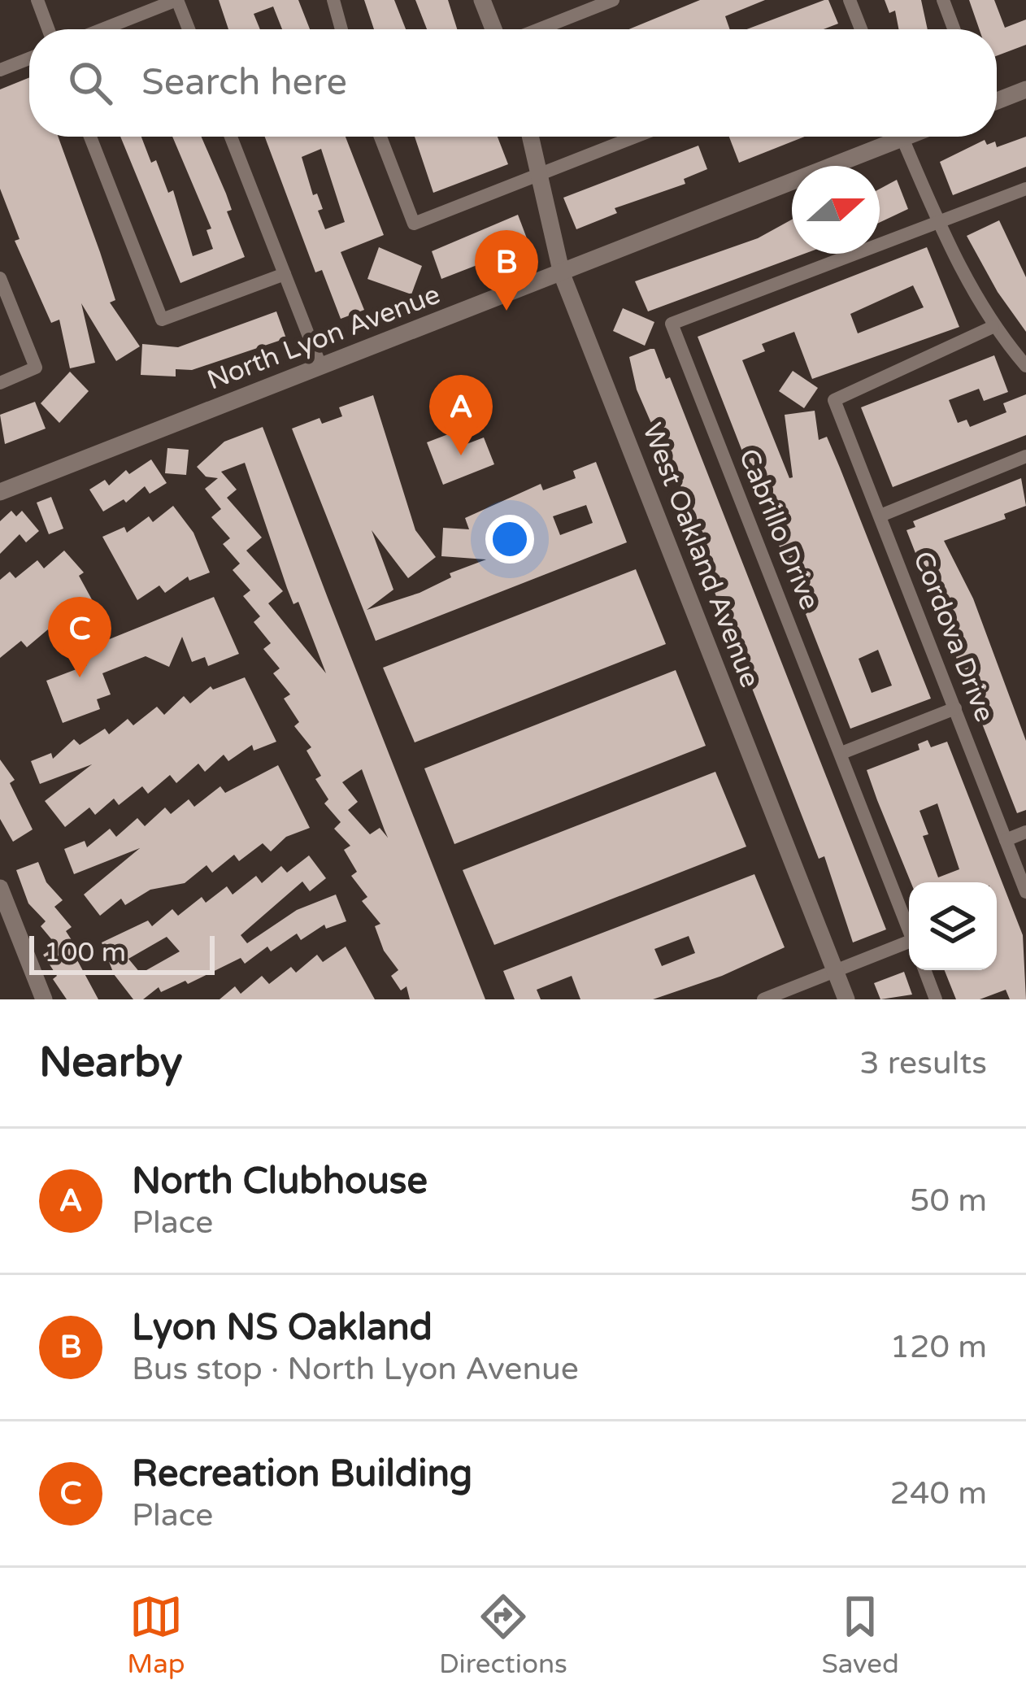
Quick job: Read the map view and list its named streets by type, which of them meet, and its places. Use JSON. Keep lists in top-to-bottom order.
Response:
{
  "streets": {
    "street": [
      "North Lyon Avenue",
      "Cabrillo Drive",
      "West Oakland Avenue",
      "Cordova Drive"
    ]
  },
  "crossings": [
    ["North Lyon Avenue", "West Oakland Avenue"]
  ],
  "scale_bar": "100 m",
  "north": "right",
  "page": {
    "search": "Search here",
    "pins": ["B", "A", "C"],
    "scale": "100 m",
    "heading": ["Nearby", "3 results"],
    "list": [
      {
        "mark": "A",
        "name": "North Clubhouse",
        "note": "Place",
        "value": "50 m"
      },
      {
        "mark": "B",
        "name": "Lyon NS Oakland",
        "note": "Bus stop · North Lyon Avenue",
        "value": "120 m"
      },
      {
        "mark": "C",
        "name": "Recreation Building",
        "note": "Place",
        "value": "240 m"
      }
    ],
    "nav": ["Map", "Directions", "Saved"]
  }
}
